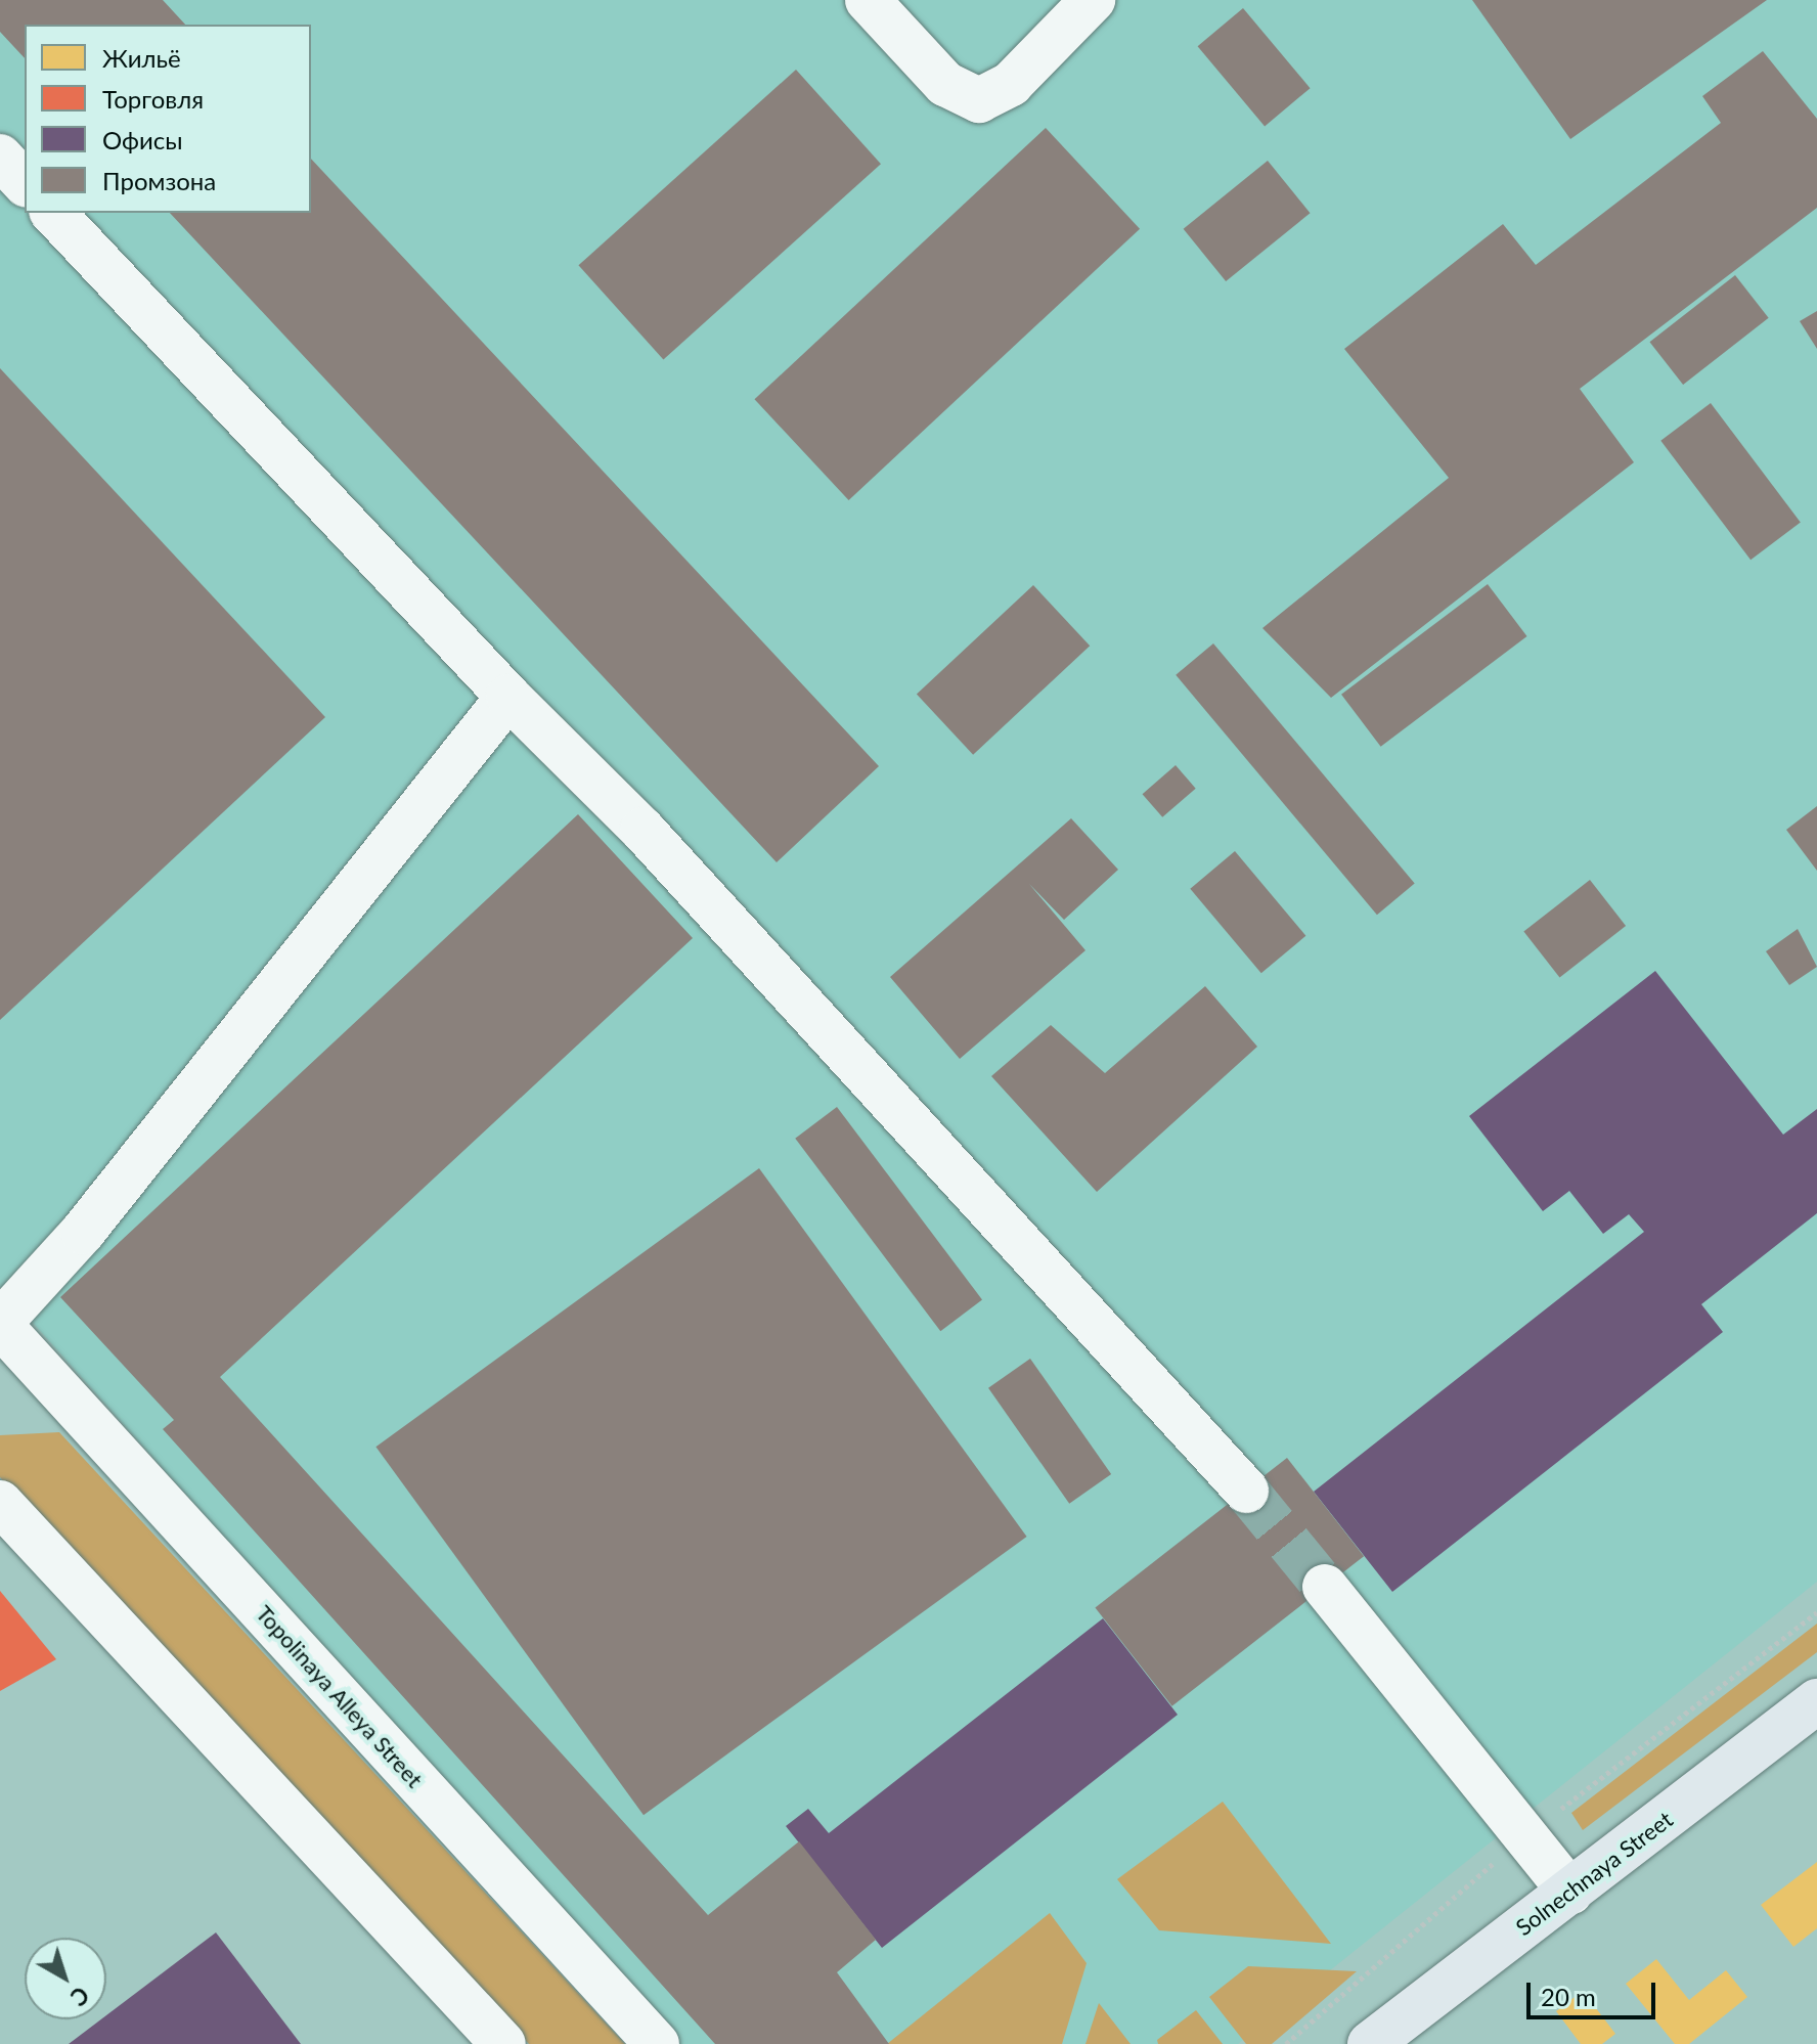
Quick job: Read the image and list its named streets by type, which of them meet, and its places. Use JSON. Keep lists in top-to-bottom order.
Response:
{
  "streets": {
    "main road": ["Solnechnaya Street"],
    "street": ["Topolinaya Alleya Street"]
  },
  "legend": [
    "Жильё",
    "Торговля",
    "Офисы",
    "Промзона"
  ],
  "scale_bar": "20 m",
  "north": "bottom right"
}
